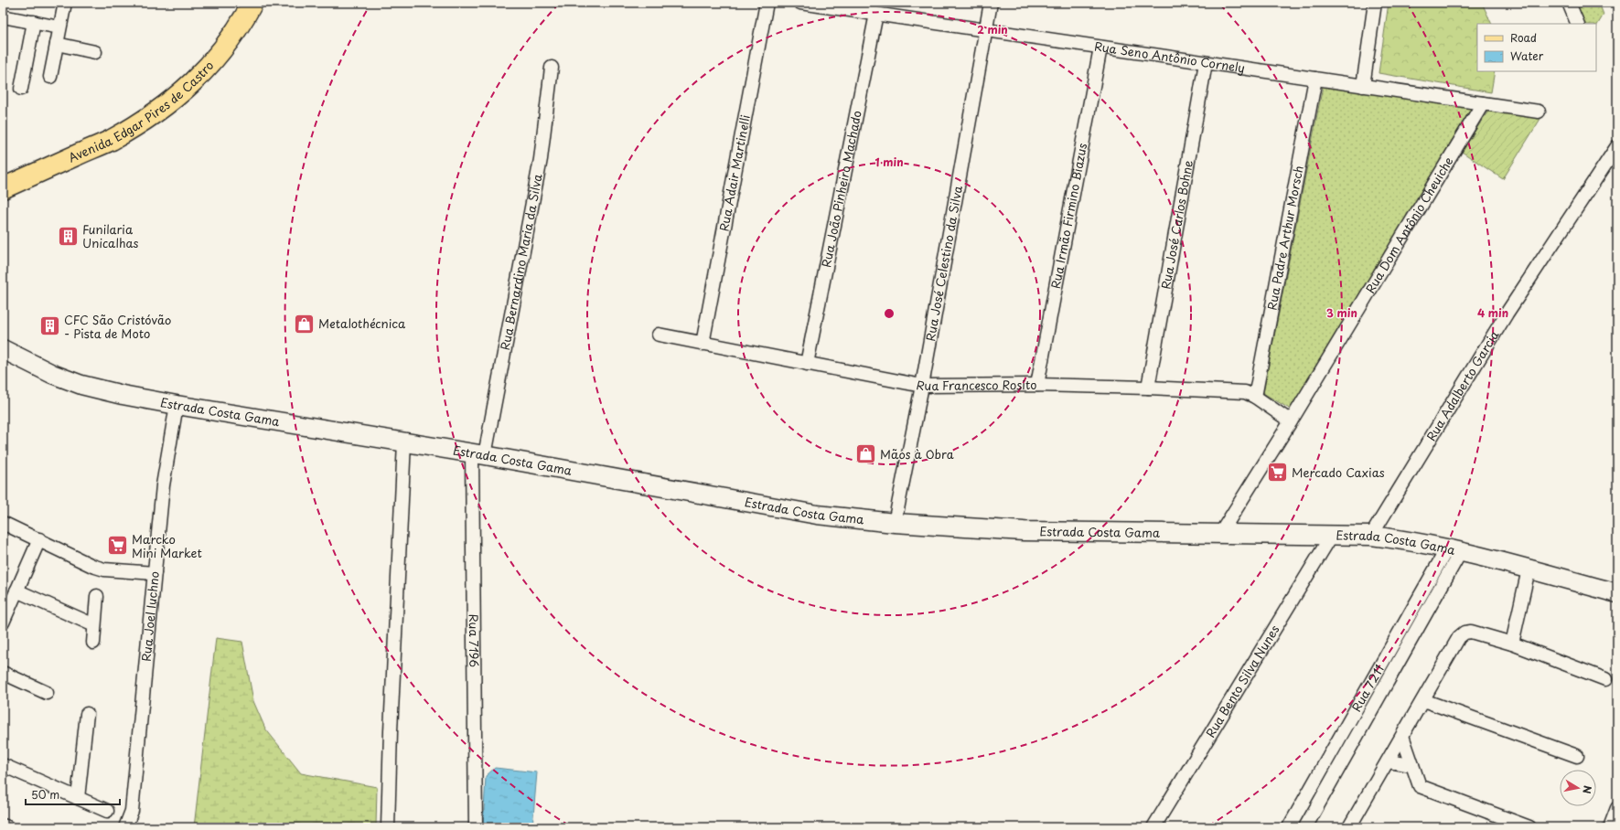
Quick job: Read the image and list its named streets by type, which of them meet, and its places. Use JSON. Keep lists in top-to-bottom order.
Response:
{
  "streets": {
    "main road": ["Avenida Edgar Pires de Castro", "Estrada Costa Gama"],
    "street": [
      "Rua Seno Antônio Cornely",
      "Rua Adair Martinelli",
      "Rua João Pinheiro Machado",
      "Rua Irmão Firmino Biazus",
      "Rua José Carlos Bohne",
      "Rua Dom Antônio Cheuiche",
      "Rua Padre Arthur Morsch",
      "Rua Bernardino Maria da Silva",
      "Rua José Celestino da Silva",
      "Rua Francesco Rosito",
      "Rua Adalberto Garcia",
      "Rua Joel Iuchno",
      "Rua 7196",
      "Rua Bento Silva Nunes",
      "Rua 7211"
    ]
  },
  "crossings": [
    ["Rua Seno Antônio Cornely", "Rua João Pinheiro Machado"],
    ["Rua Seno Antônio Cornely", "Rua Irmão Firmino Biazus"],
    ["Rua Seno Antônio Cornely", "Rua José Carlos Bohne"],
    ["Rua Seno Antônio Cornely", "Rua Dom Antônio Cheuiche"],
    ["Rua Seno Antônio Cornely", "Rua Padre Arthur Morsch"],
    ["Rua Seno Antônio Cornely", "Rua José Celestino da Silva"],
    ["Rua Adair Martinelli", "Rua Francesco Rosito"],
    ["Rua João Pinheiro Machado", "Rua Francesco Rosito"],
    ["Rua Irmão Firmino Biazus", "Rua Francesco Rosito"],
    ["Rua José Carlos Bohne", "Rua Francesco Rosito"],
    ["Rua Dom Antônio Cheuiche", "Rua Francesco Rosito"],
    ["Rua Dom Antônio Cheuiche", "Estrada Costa Gama"],
    ["Rua Padre Arthur Morsch", "Rua Francesco Rosito"],
    ["Rua Bernardino Maria da Silva", "Estrada Costa Gama"],
    ["Rua Bernardino Maria da Silva", "Rua 7196"],
    ["Rua José Celestino da Silva", "Rua Francesco Rosito"],
    ["Rua José Celestino da Silva", "Estrada Costa Gama"],
    ["Rua Adalberto Garcia", "Estrada Costa Gama"],
    ["Estrada Costa Gama", "Rua Joel Iuchno"],
    ["Estrada Costa Gama", "Rua 7196"],
    ["Estrada Costa Gama", "Rua Bento Silva Nunes"],
    ["Estrada Costa Gama", "Rua 7211"]
  ],
  "places": {
    "building": ["Funilaria Unicalhas", "CFC São Cristóvão - Pista de Moto"],
    "shop": ["Metalothécnica", "Mãos à Obra"],
    "supermarket": ["Mercado Caxias", "Marcko Mini Market"]
  },
  "legend": ["Road", "Water"],
  "scale_bar": "50 m",
  "north": "right",
  "rings": [
    "2 min",
    "1 min",
    "3 min",
    "4 min"
  ]
}
